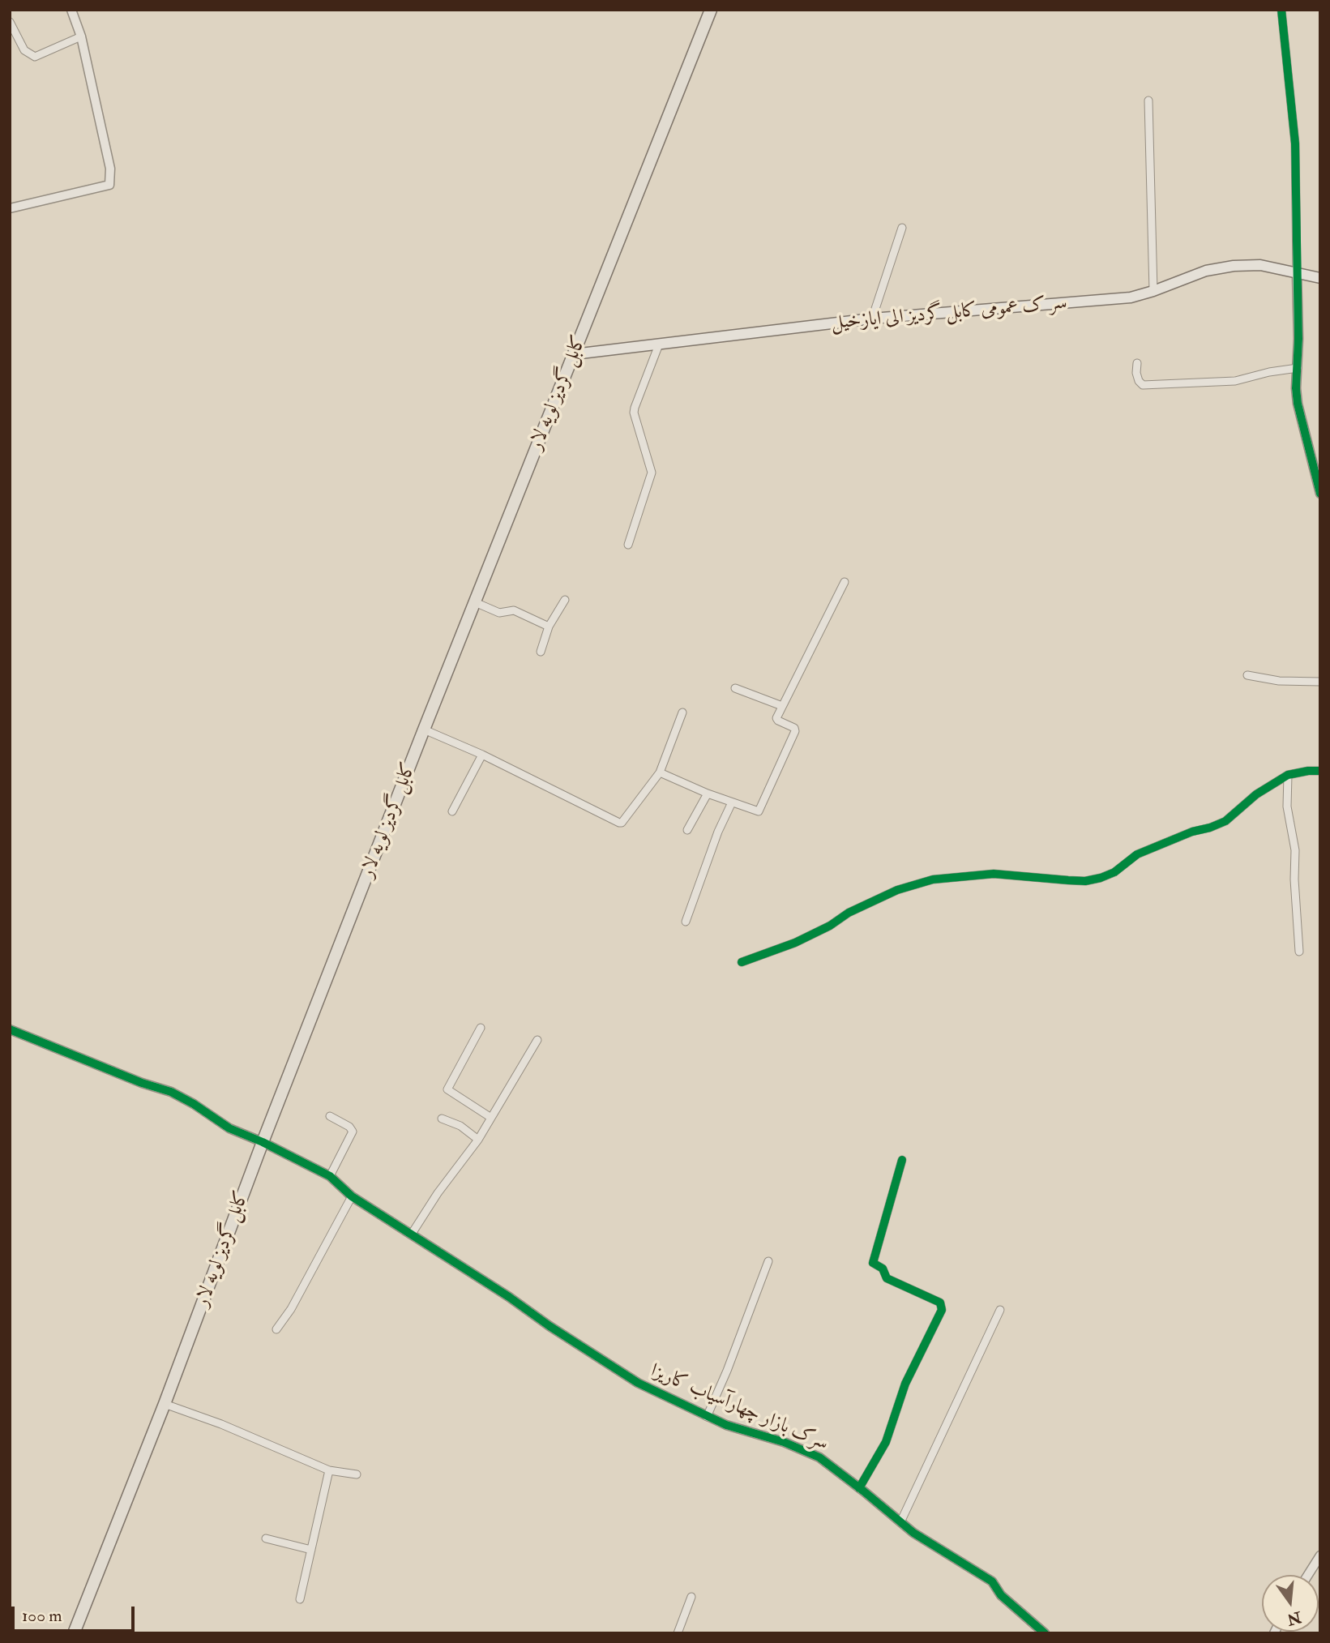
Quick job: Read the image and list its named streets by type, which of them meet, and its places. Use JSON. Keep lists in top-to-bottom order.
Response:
{
  "streets": {
    "highway": ["کابل گردیز لویه لار"],
    "main road": ["سر ک عمومی کابل گردیز الی ایازخیل"],
    "street": ["سرک بازار چهارآسیاب کاریزا"]
  },
  "crossings": [
    ["سر ک عمومی کابل گردیز الی ایازخیل", "کابل گردیز لویه لار"],
    ["کابل گردیز لویه لار", "سرک بازار چهارآسیاب کاریزا"]
  ],
  "scale_bar": "100 m",
  "north": "bottom"
}
